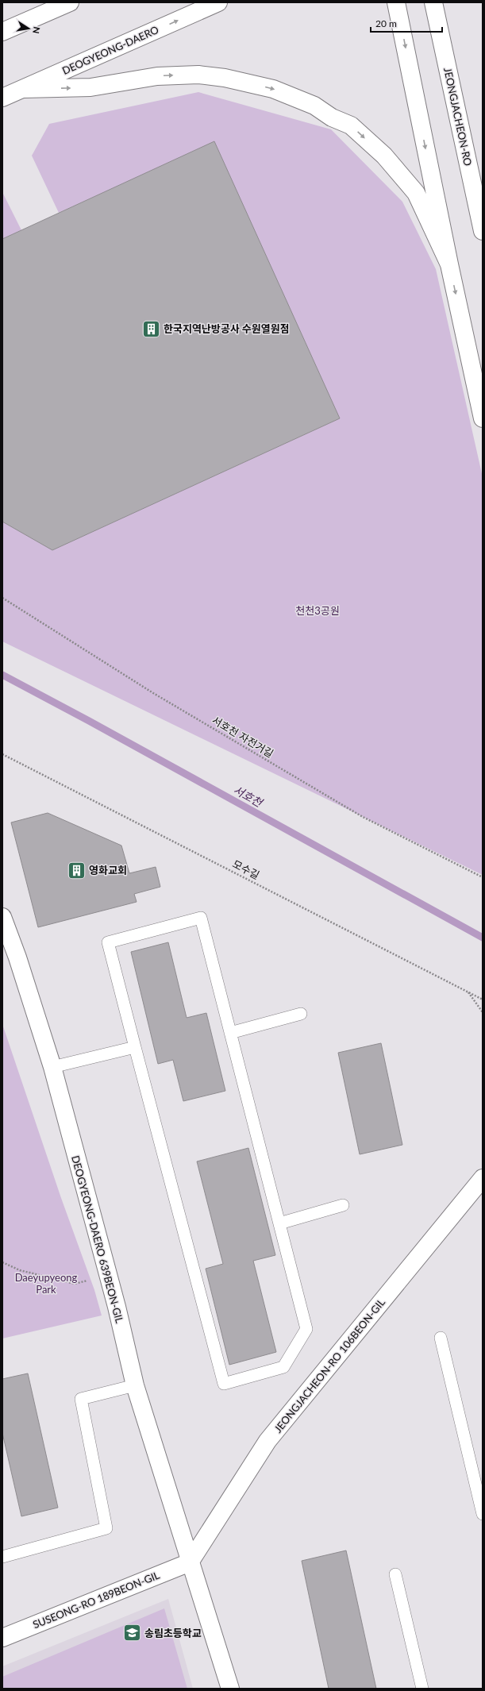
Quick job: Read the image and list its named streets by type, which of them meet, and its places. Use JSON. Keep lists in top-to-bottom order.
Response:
{
  "streets": {
    "street": [
      "DEOGYEONG-DAERO",
      "JEONGJACHEON-RO",
      "DEOGYEONG-DAERO 639BEON-GIL",
      "JEONGJACHEON-RO 106BEON-GIL",
      "SUSEONG-RO 189BEON-GIL"
    ],
    "path": ["서호천 자전거길", "모수길"]
  },
  "crossings": [
    ["DEOGYEONG-DAERO 639BEON-GIL", "JEONGJACHEON-RO 106BEON-GIL"],
    ["DEOGYEONG-DAERO 639BEON-GIL", "SUSEONG-RO 189BEON-GIL"],
    ["JEONGJACHEON-RO 106BEON-GIL", "SUSEONG-RO 189BEON-GIL"]
  ],
  "water": ["서호천"],
  "parks": ["천천3공원", "Daeyupyeong Park"],
  "places": {
    "building": ["한국지역난방공사 수원열원점", "영화교회"],
    "school or university": ["송림초등학교"]
  },
  "scale_bar": "20 m",
  "north": "right"
}
